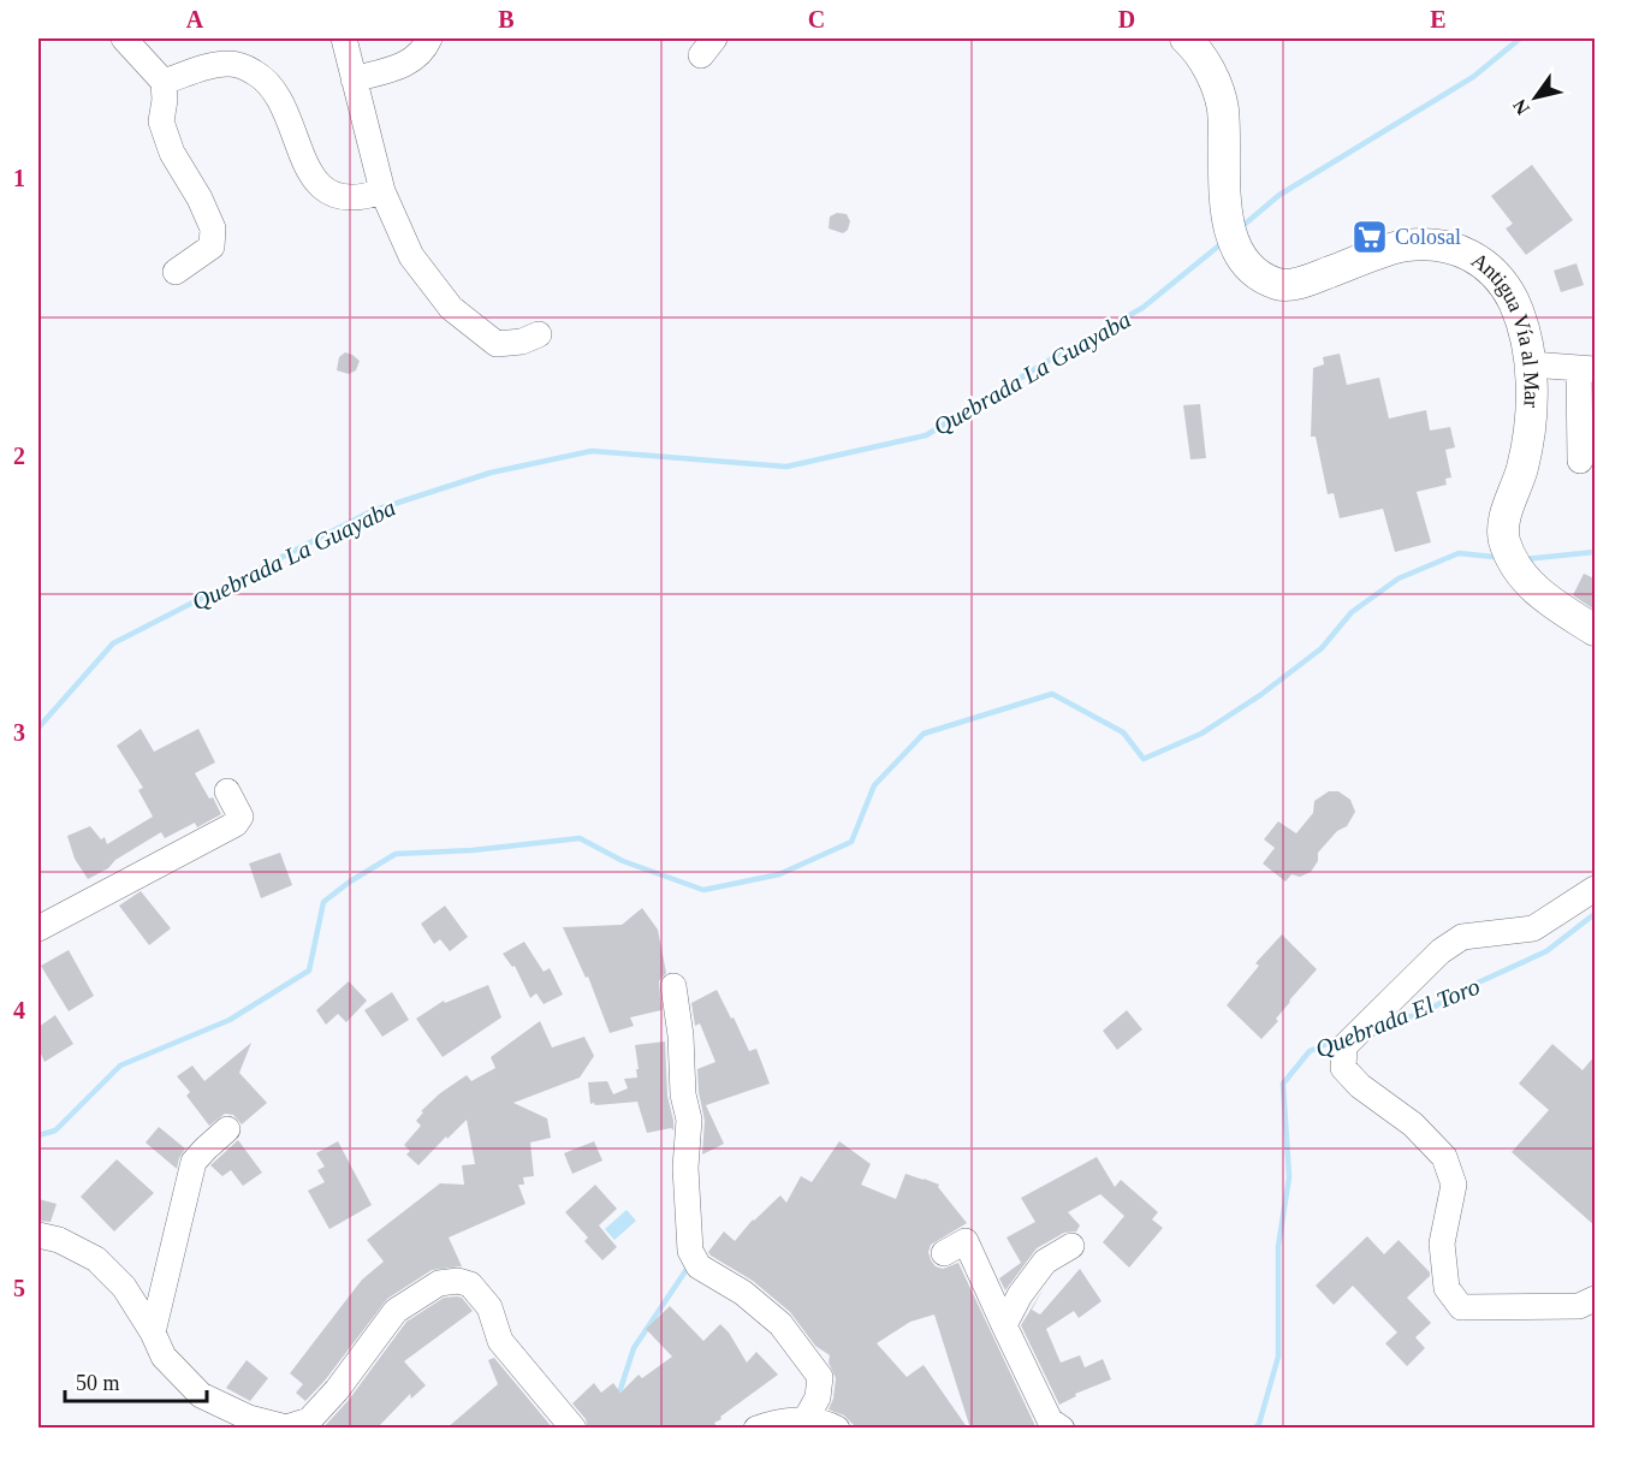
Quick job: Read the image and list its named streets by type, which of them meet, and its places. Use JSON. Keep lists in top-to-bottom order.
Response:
{
  "streets": {
    "main road": ["Antigua Vía al Mar"]
  },
  "water": ["Quebrada La Guayaba", "Quebrada El Toro"],
  "places": {
    "supermarket": ["Colosal"]
  },
  "scale_bar": "50 m",
  "north": "bottom left",
  "grid": {
    "columns": [
      "A",
      "B",
      "C",
      "D",
      "E"
    ],
    "rows": [
      "1",
      "2",
      "3",
      "4",
      "5"
    ]
  }
}
